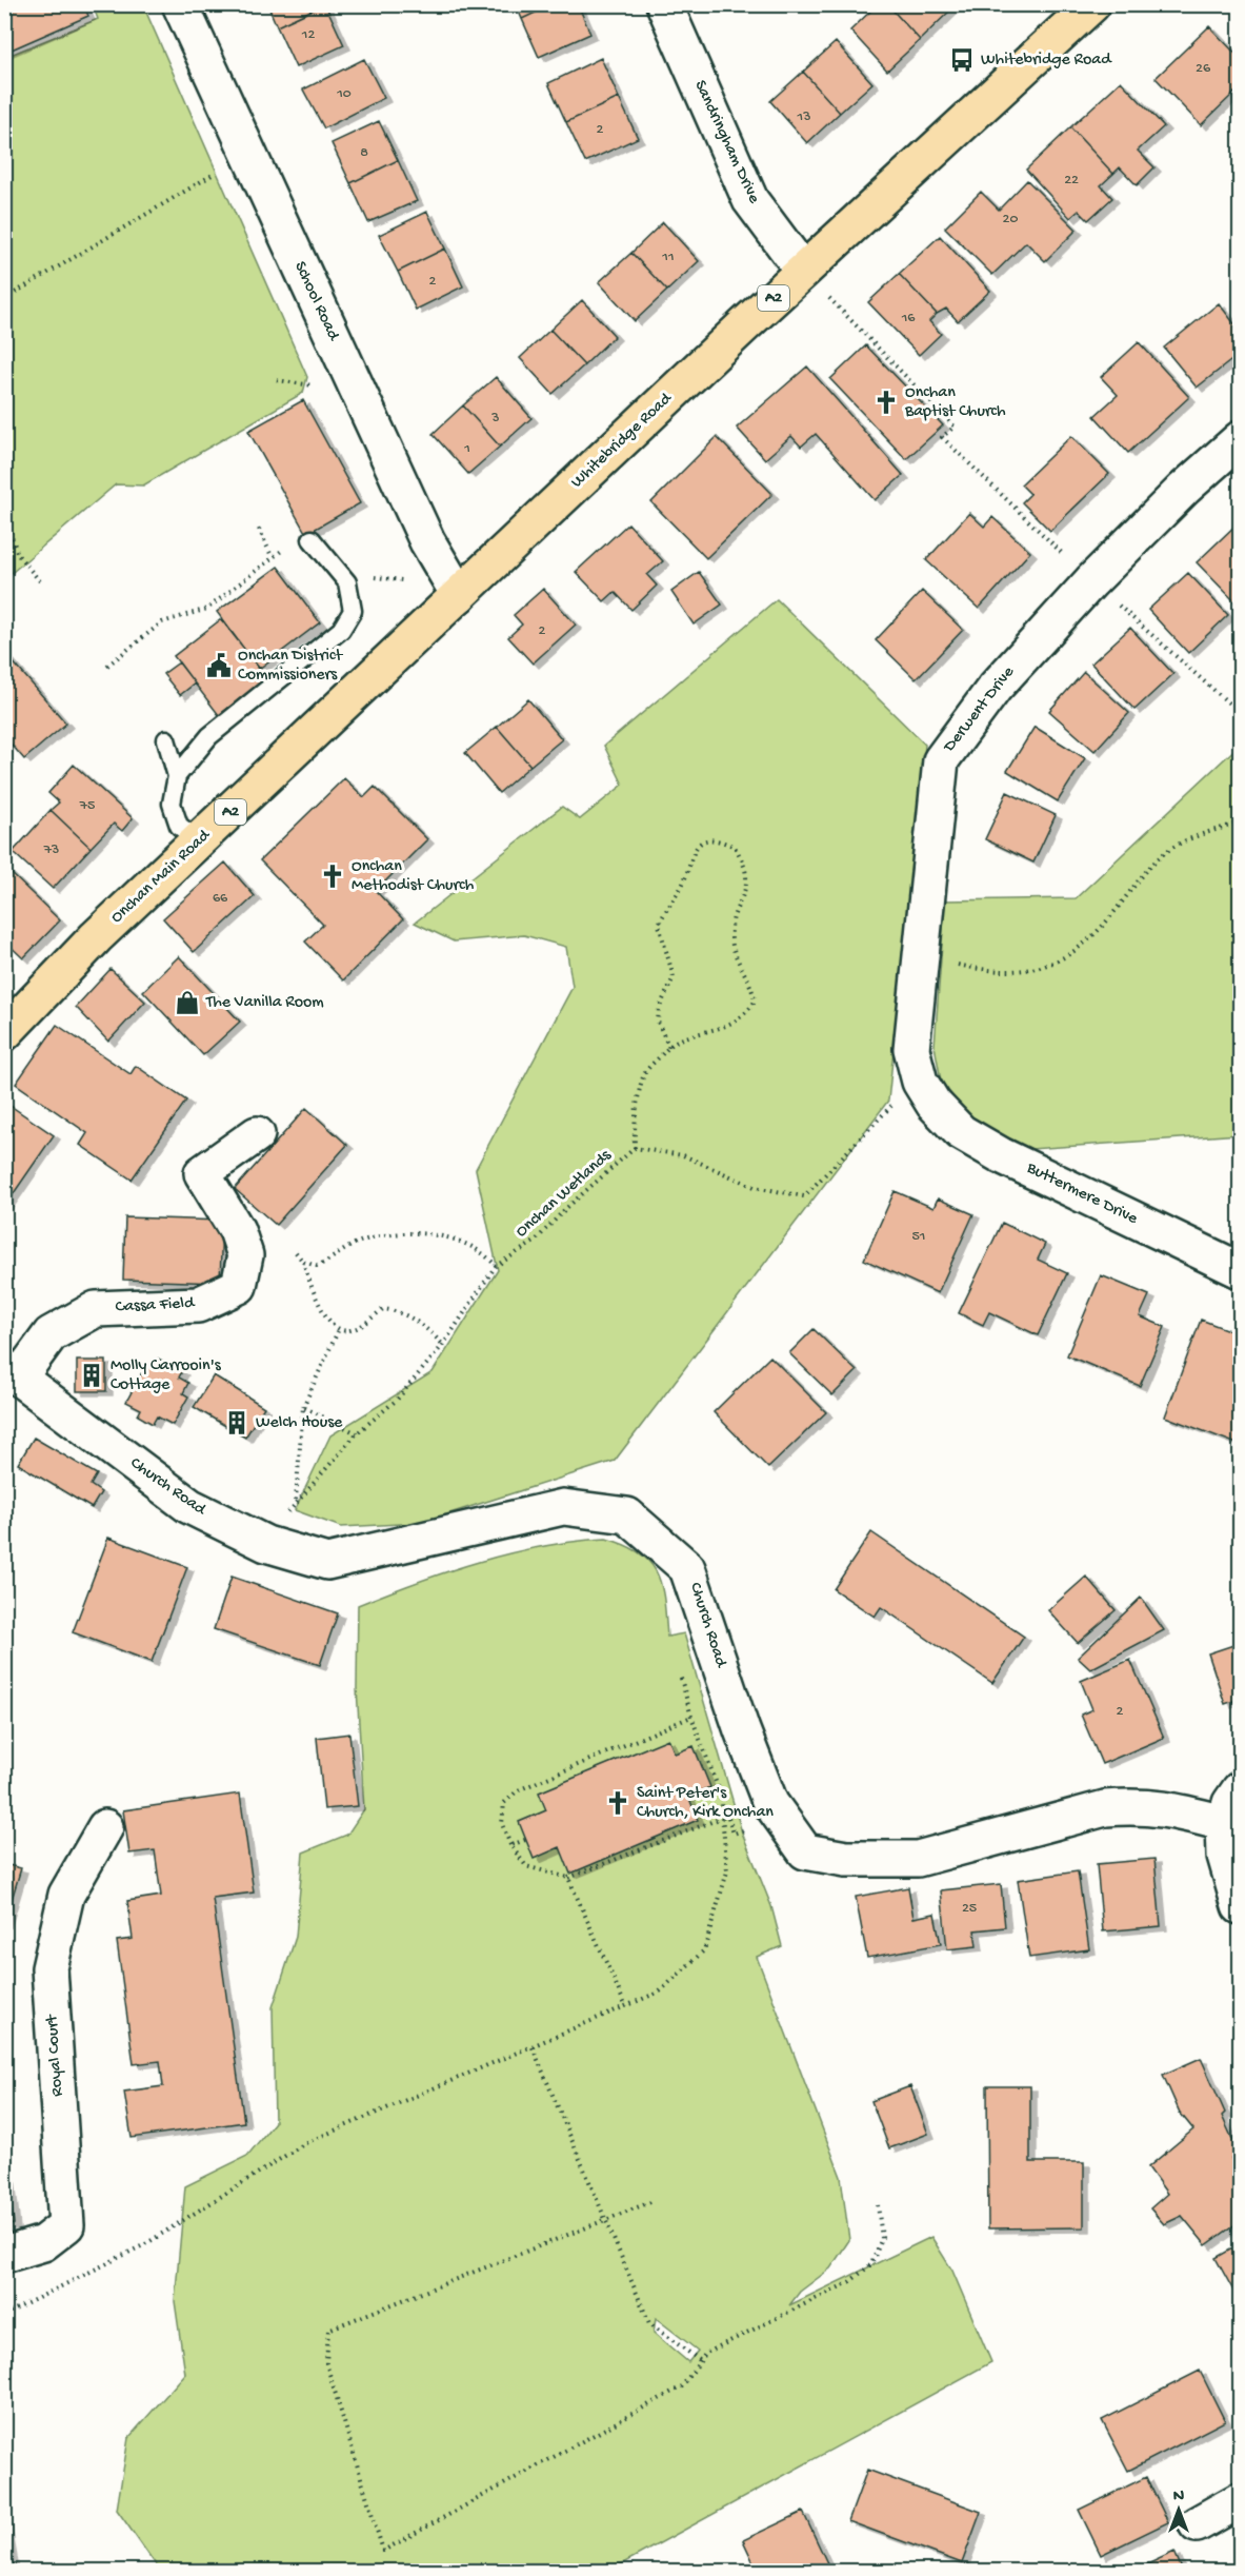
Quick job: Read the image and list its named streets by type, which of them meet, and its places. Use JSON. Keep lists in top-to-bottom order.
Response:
{
  "streets": {
    "highway": ["A2", "Whitebridge Road", "Onchan Main Road"],
    "street": [
      "Sandringham Drive",
      "School Road",
      "Derwent Drive",
      "Buttermere Drive",
      "Cassa Field",
      "Church Road",
      "Royal Court"
    ],
    "path": ["Onchan Wetlands"]
  },
  "crossings": [
    ["Sandringham Drive", "Whitebridge Road"],
    ["School Road", "Whitebridge Road"],
    ["School Road", "Onchan Main Road"],
    ["Whitebridge Road", "Onchan Main Road"],
    ["Derwent Drive", "Onchan Wetlands"],
    ["Derwent Drive", "Buttermere Drive"],
    ["Onchan Wetlands", "Buttermere Drive"],
    ["Onchan Wetlands", "Church Road"],
    ["Cassa Field", "Church Road"]
  ],
  "places": {
    "bus stop": ["Whitebridge Road"],
    "church": ["Onchan Baptist Church", "Onchan Methodist Church", "Saint Peter's Church, Kirk Onchan"],
    "public building": ["Onchan District Commissioners"],
    "shop": ["The Vanilla Room"],
    "building": ["Molly Carrooin's Cottage", "Welch House"]
  },
  "house_numbers": [
    "12",
    "26",
    "10",
    "13",
    "2",
    "8",
    "22",
    "20",
    "11",
    "2",
    "16",
    "3",
    "1",
    "2",
    "75",
    "73",
    "66",
    "51",
    "2",
    "25"
  ],
  "north": "top"
}
